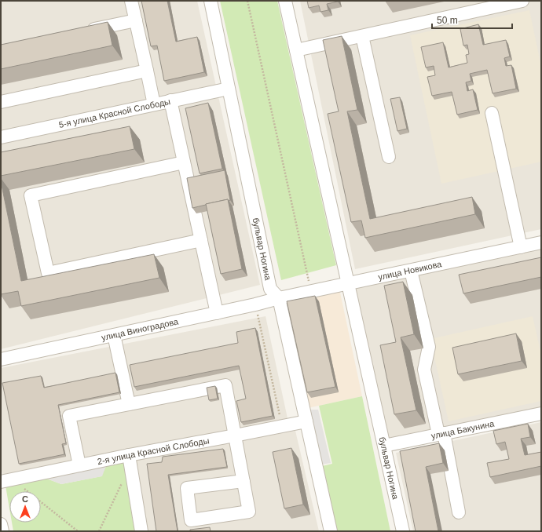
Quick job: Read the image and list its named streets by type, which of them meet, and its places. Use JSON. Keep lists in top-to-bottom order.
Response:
{
  "streets": {
    "street": [
      "5-я улица Красной Слободы",
      "бульвар Ногина",
      "улица Новикова",
      "улица Виноградова",
      "улица Бакунина",
      "2-я улица Красной Слободы"
    ]
  },
  "crossings": [
    ["5-я улица Красной Слободы", "бульвар Ногина"],
    ["бульвар Ногина", "улица Новикова"],
    ["бульвар Ногина", "улица Виноградова"],
    ["бульвар Ногина", "улица Бакунина"],
    ["бульвар Ногина", "2-я улица Красной Слободы"],
    ["улица Новикова", "улица Виноградова"]
  ],
  "scale_bar": "50 m",
  "north": "top"
}
